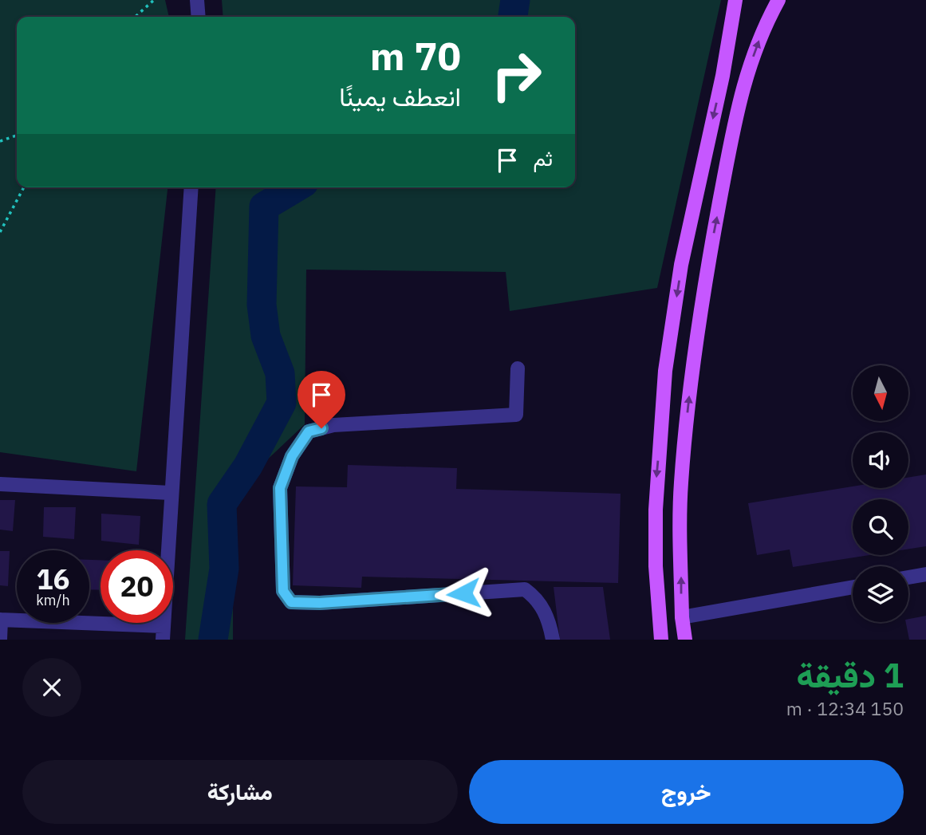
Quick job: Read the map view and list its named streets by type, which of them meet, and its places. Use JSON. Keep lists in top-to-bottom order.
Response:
{
  "north": "bottom",
  "page": {
    "turn": ["70 m", "انعطف يمينًا"],
    "then": "ثم",
    "speed": "16 km/h",
    "limit": "20",
    "heading": ["1 دقيقة", "150 m · 12:34"],
    "buttons": ["خروج", "مشاركة"]
  }
}
